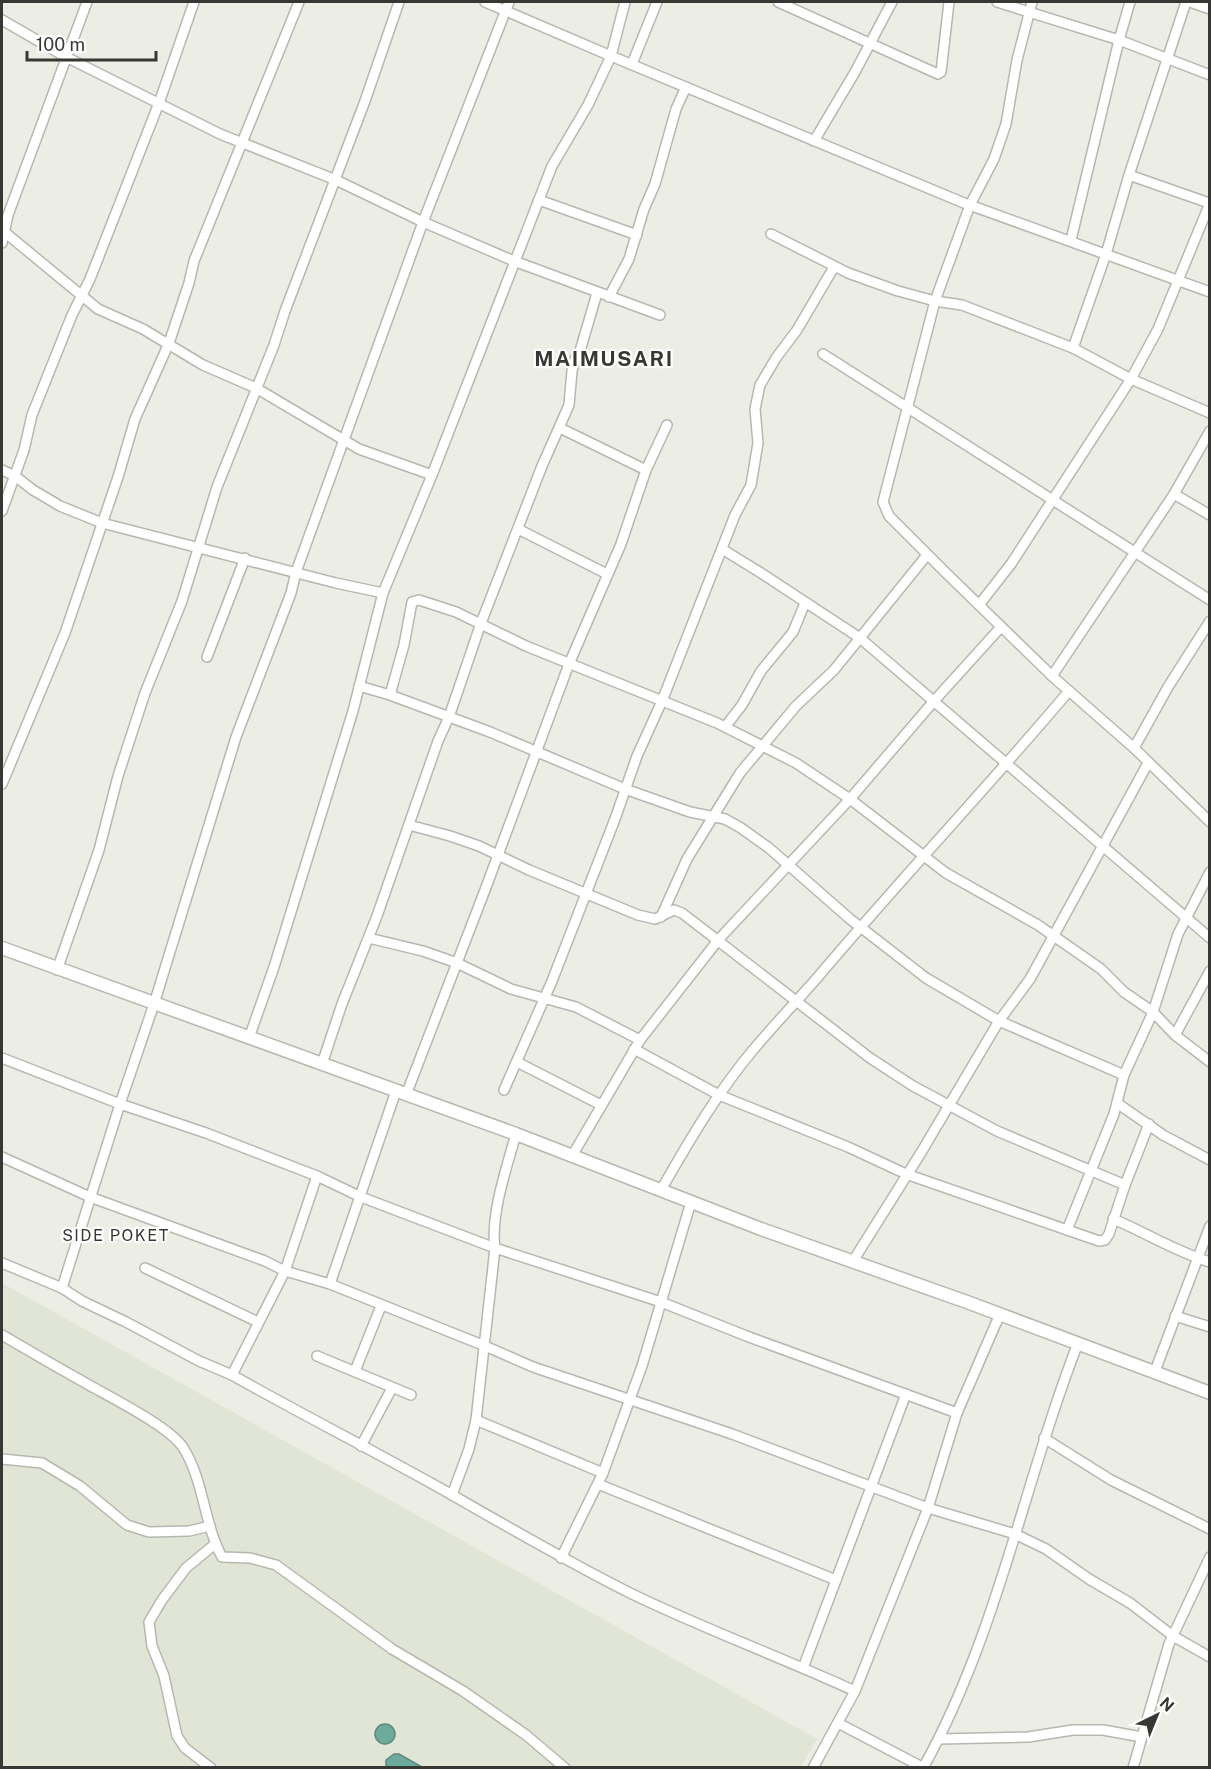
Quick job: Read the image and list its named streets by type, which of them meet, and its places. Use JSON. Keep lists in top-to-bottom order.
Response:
{
  "districts": ["MAIMUSARI", "SIDE POKET"],
  "scale_bar": "100 m",
  "north": "top right"
}
